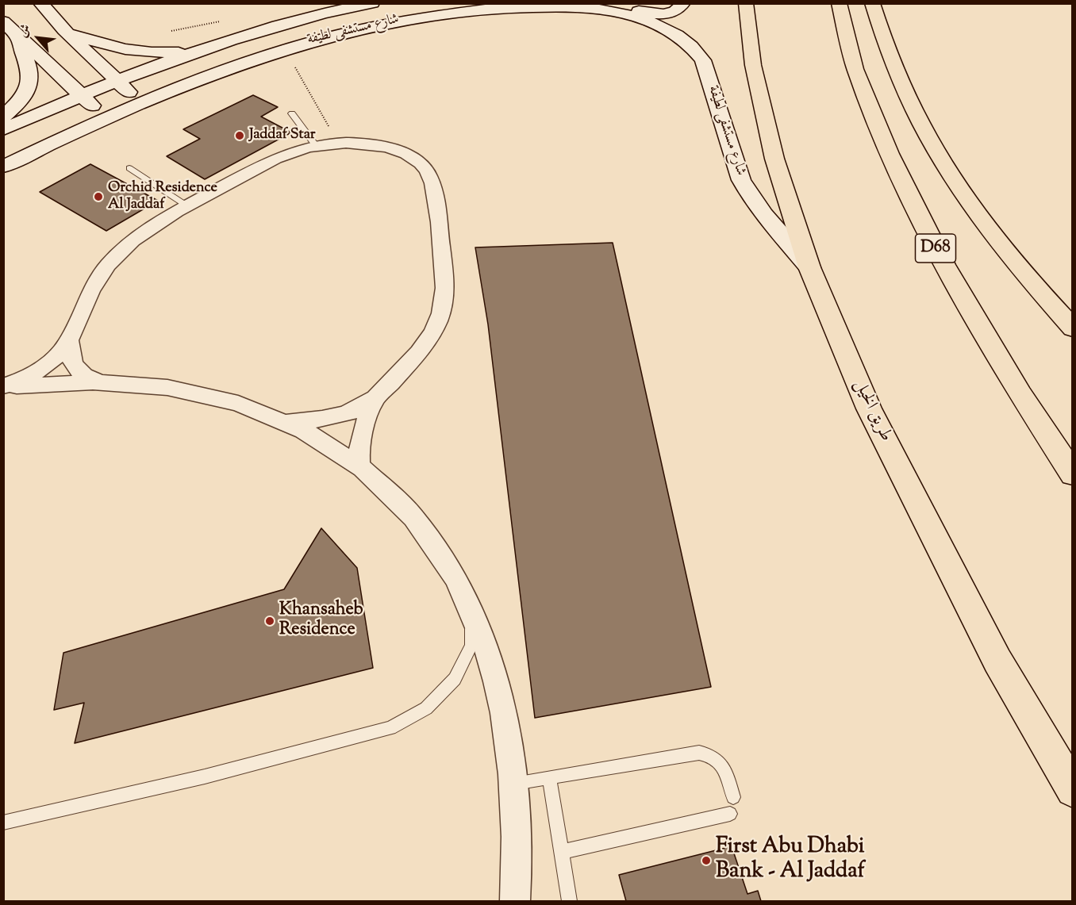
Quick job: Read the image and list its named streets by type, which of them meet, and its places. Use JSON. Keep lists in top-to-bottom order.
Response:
{
  "streets": {
    "highway": ["D68", "طريق الخيل"],
    "main road": ["شارع مستشفى لطيفة"]
  },
  "crossings": [
    ["شارع مستشفى لطيفة", "طريق الخيل"]
  ],
  "places": [
    "Jaddaf Star",
    "Orchid Residence Al Jaddaf",
    "Khansaheb Residence",
    "First Abu Dhabi Bank - Al Jaddaf"
  ],
  "north": "top left"
}
